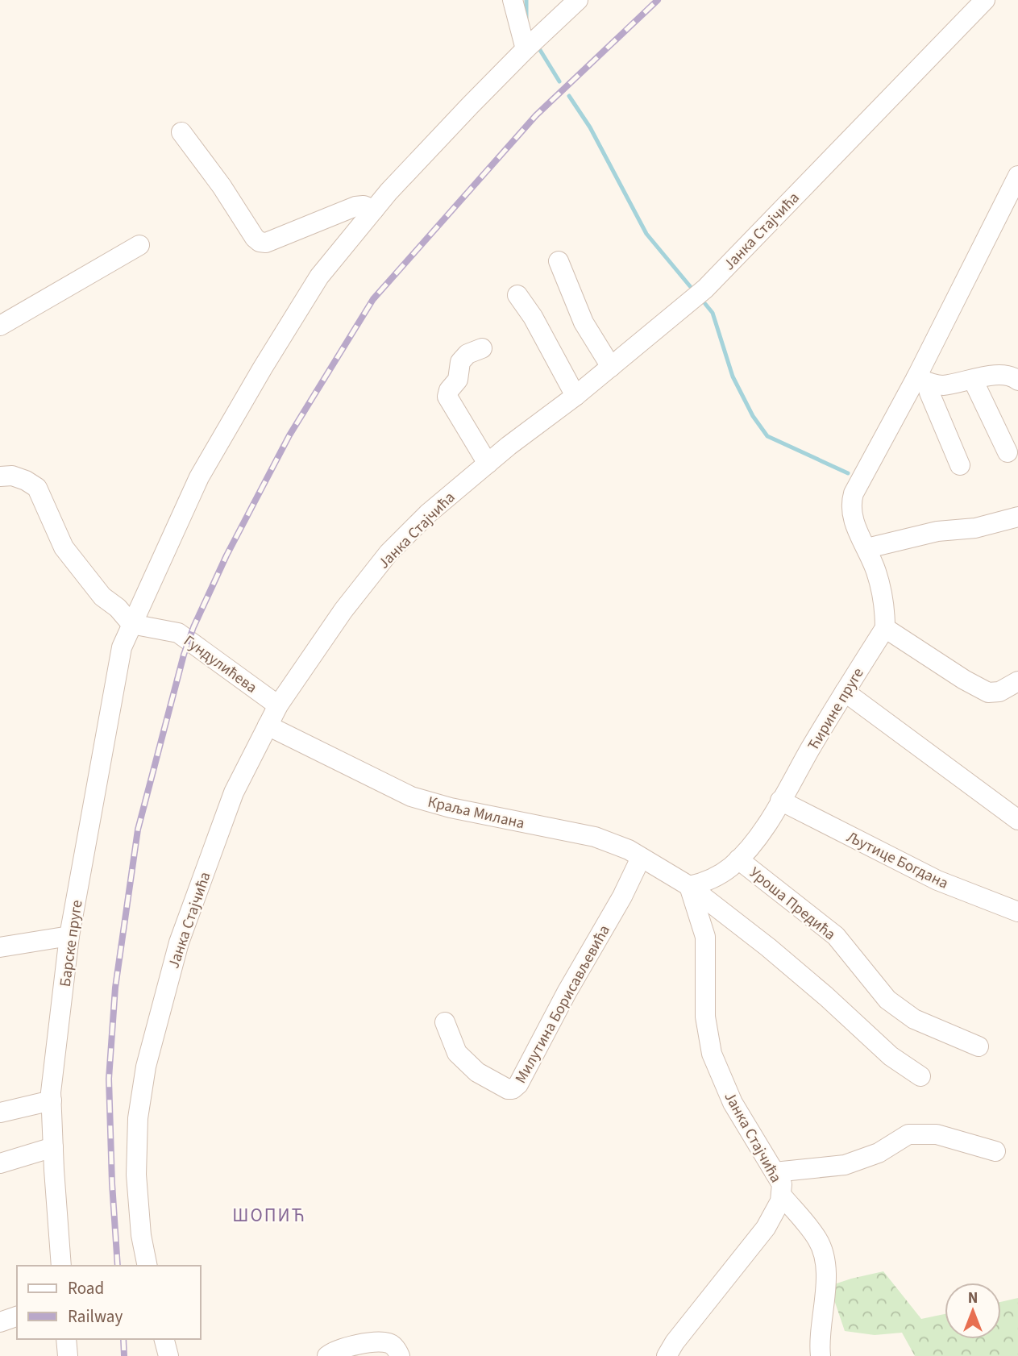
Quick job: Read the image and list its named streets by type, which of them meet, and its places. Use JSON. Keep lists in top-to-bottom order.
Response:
{
  "streets": {
    "street": [
      "Јанка Стајчића",
      "Гундулићева",
      "Ћирине пруге",
      "Краља Милана",
      "Љутице Богдана",
      "Уроша Предића",
      "Барске пруге",
      "Милутина Борисављевића"
    ]
  },
  "crossings": [
    ["Јанка Стајчића", "Гундулићева"],
    ["Јанка Стајчића", "Ћирине пруге"],
    ["Јанка Стајчића", "Краља Милана"],
    ["Гундулићева", "Барске пруге"],
    ["Ћирине пруге", "Краља Милана"],
    ["Ћирине пруге", "Љутице Богдана"],
    ["Ћирине пруге", "Уроша Предића"],
    ["Краља Милана", "Милутина Борисављевића"]
  ],
  "districts": ["ШОПИЋ"],
  "legend": ["Road", "Railway"],
  "north": "top"
}
